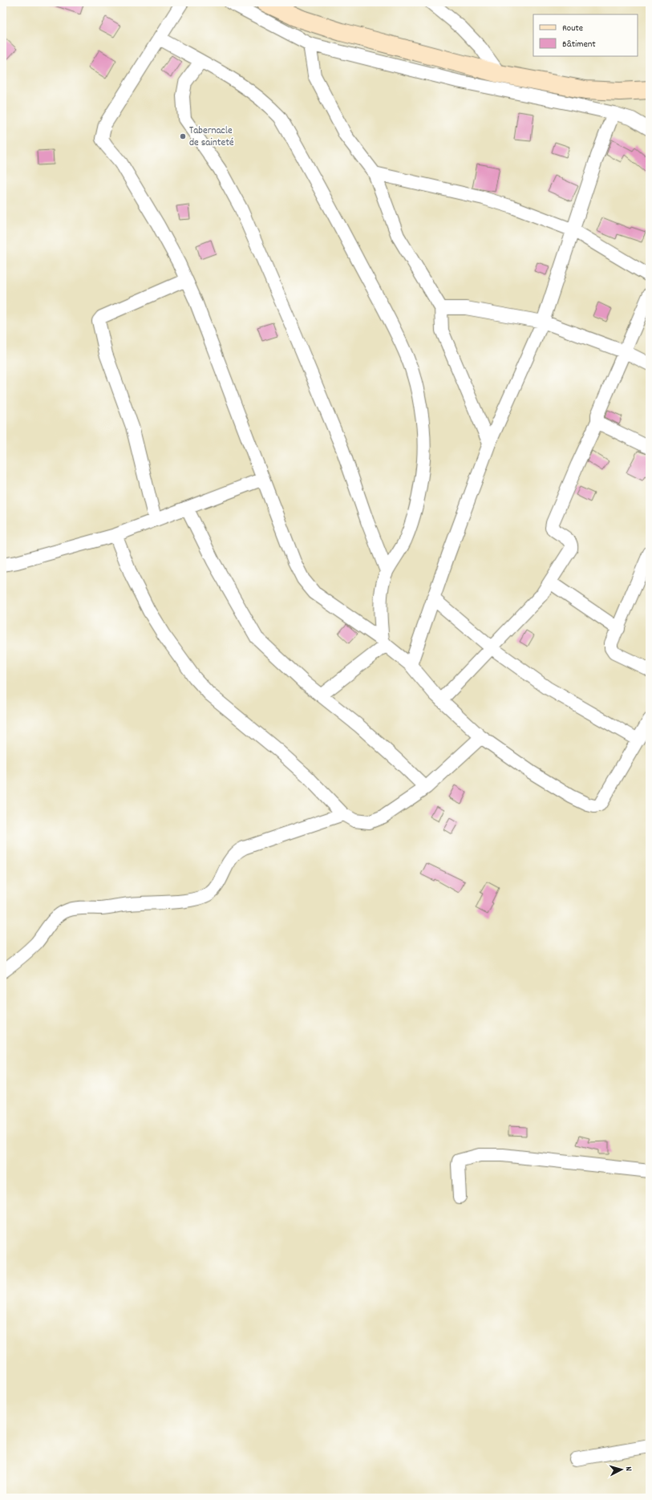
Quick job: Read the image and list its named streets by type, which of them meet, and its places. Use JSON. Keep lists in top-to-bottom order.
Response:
{
  "places": ["Tabernacle de sainteté"],
  "legend": ["Route", "Bâtiment"],
  "north": "right"
}
